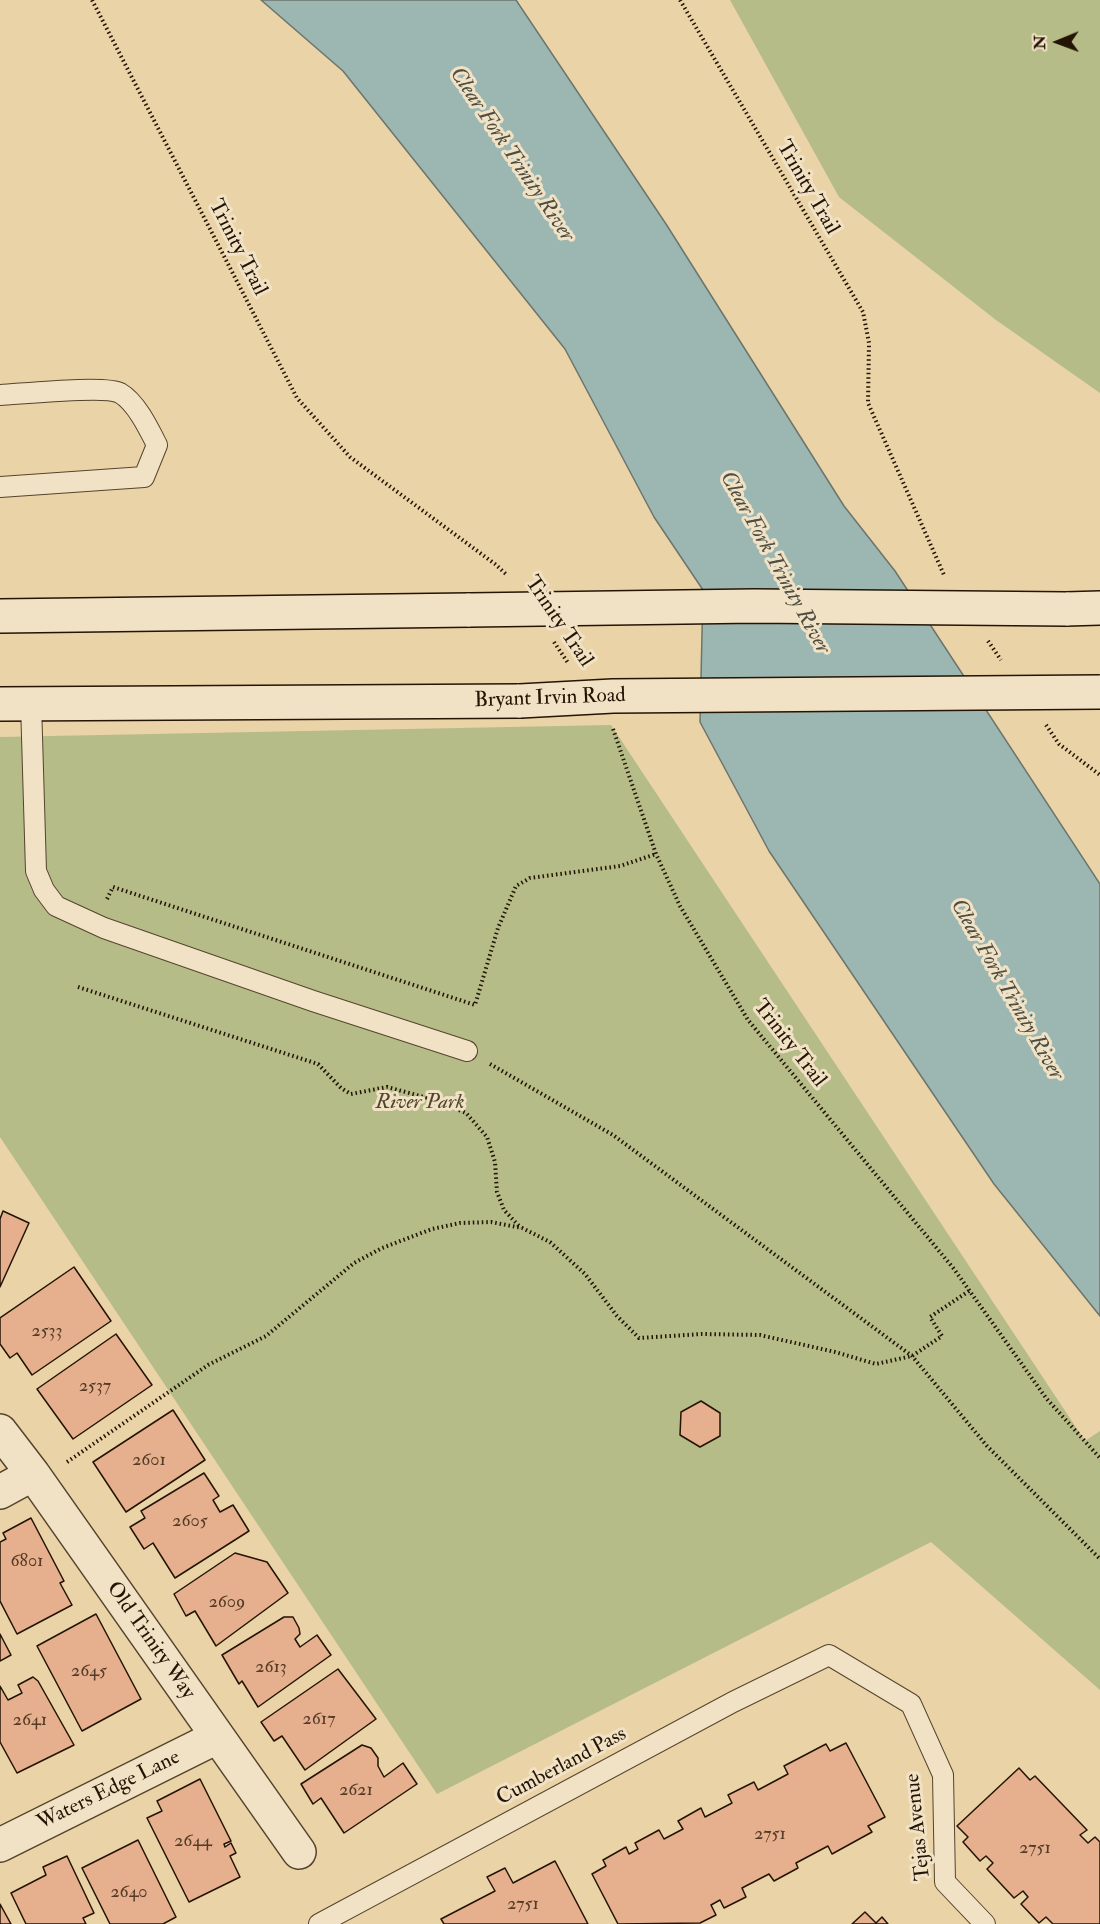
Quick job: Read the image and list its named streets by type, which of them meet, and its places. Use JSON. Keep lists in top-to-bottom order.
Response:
{
  "streets": {
    "main road": ["Bryant Irvin Road", "Old Trinity Way", "Waters Edge Lane"],
    "lane": ["Cumberland Pass", "Tejas Avenue"],
    "path": ["Trinity Trail"]
  },
  "crossings": [
    ["Old Trinity Way", "Waters Edge Lane"],
    ["Cumberland Pass", "Tejas Avenue"]
  ],
  "water": ["Clear Fork Trinity River"],
  "parks": ["River Park"],
  "house_numbers": [
    "2533",
    "2537",
    "2601",
    "2605",
    "6801",
    "2609",
    "2613",
    "2645",
    "2617",
    "2641",
    "2621",
    "2751",
    "2644",
    "2751",
    "2640",
    "2751"
  ],
  "north": "left"
}
